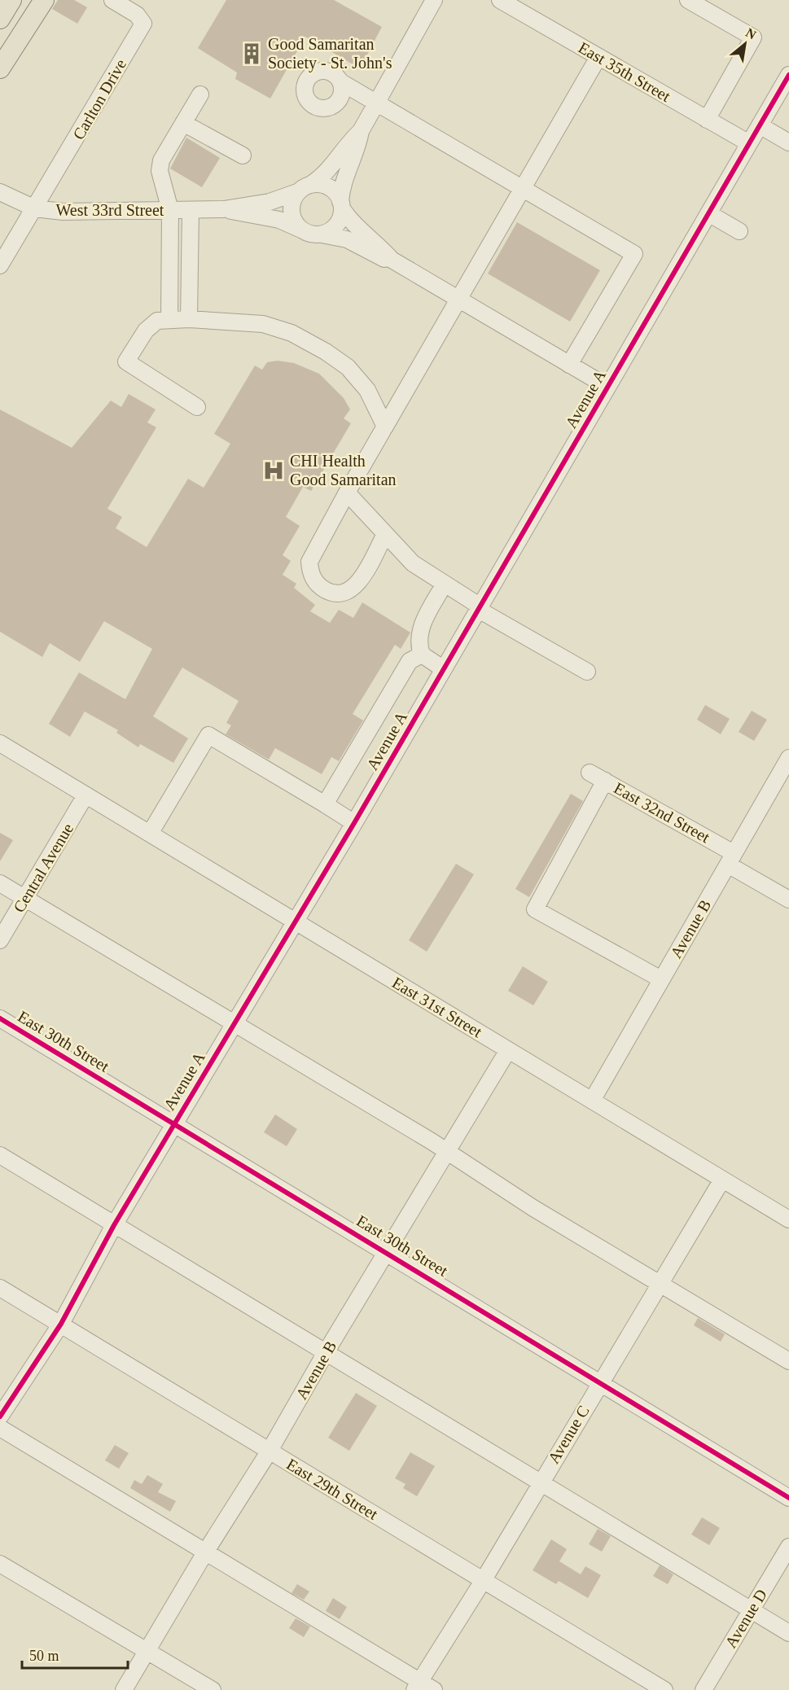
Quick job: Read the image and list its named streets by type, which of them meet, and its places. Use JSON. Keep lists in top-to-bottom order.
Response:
{
  "streets": {
    "street": [
      "East 35th Street",
      "Carlton Drive",
      "West 33rd Street",
      "Avenue A",
      "East 32nd Street",
      "Central Avenue",
      "Avenue B",
      "East 31st Street",
      "East 30th Street",
      "Avenue C",
      "East 29th Street",
      "Avenue D"
    ]
  },
  "crossings": [
    ["East 35th Street", "Avenue A"],
    ["Carlton Drive", "West 33rd Street"],
    ["Avenue A", "East 31st Street"],
    ["Avenue A", "East 30th Street"],
    ["Avenue A", "East 29th Street"],
    ["East 32nd Street", "Avenue B"],
    ["Central Avenue", "East 31st Street"],
    ["Avenue B", "East 31st Street"],
    ["Avenue B", "East 30th Street"],
    ["Avenue B", "East 29th Street"],
    ["East 31st Street", "Avenue C"],
    ["East 30th Street", "Avenue C"],
    ["Avenue C", "East 29th Street"]
  ],
  "places": {
    "building": ["Good Samaritan Society - St. John's"],
    "hospital": ["CHI Health Good Samaritan"]
  },
  "scale_bar": "50 m",
  "north": "top right"
}
